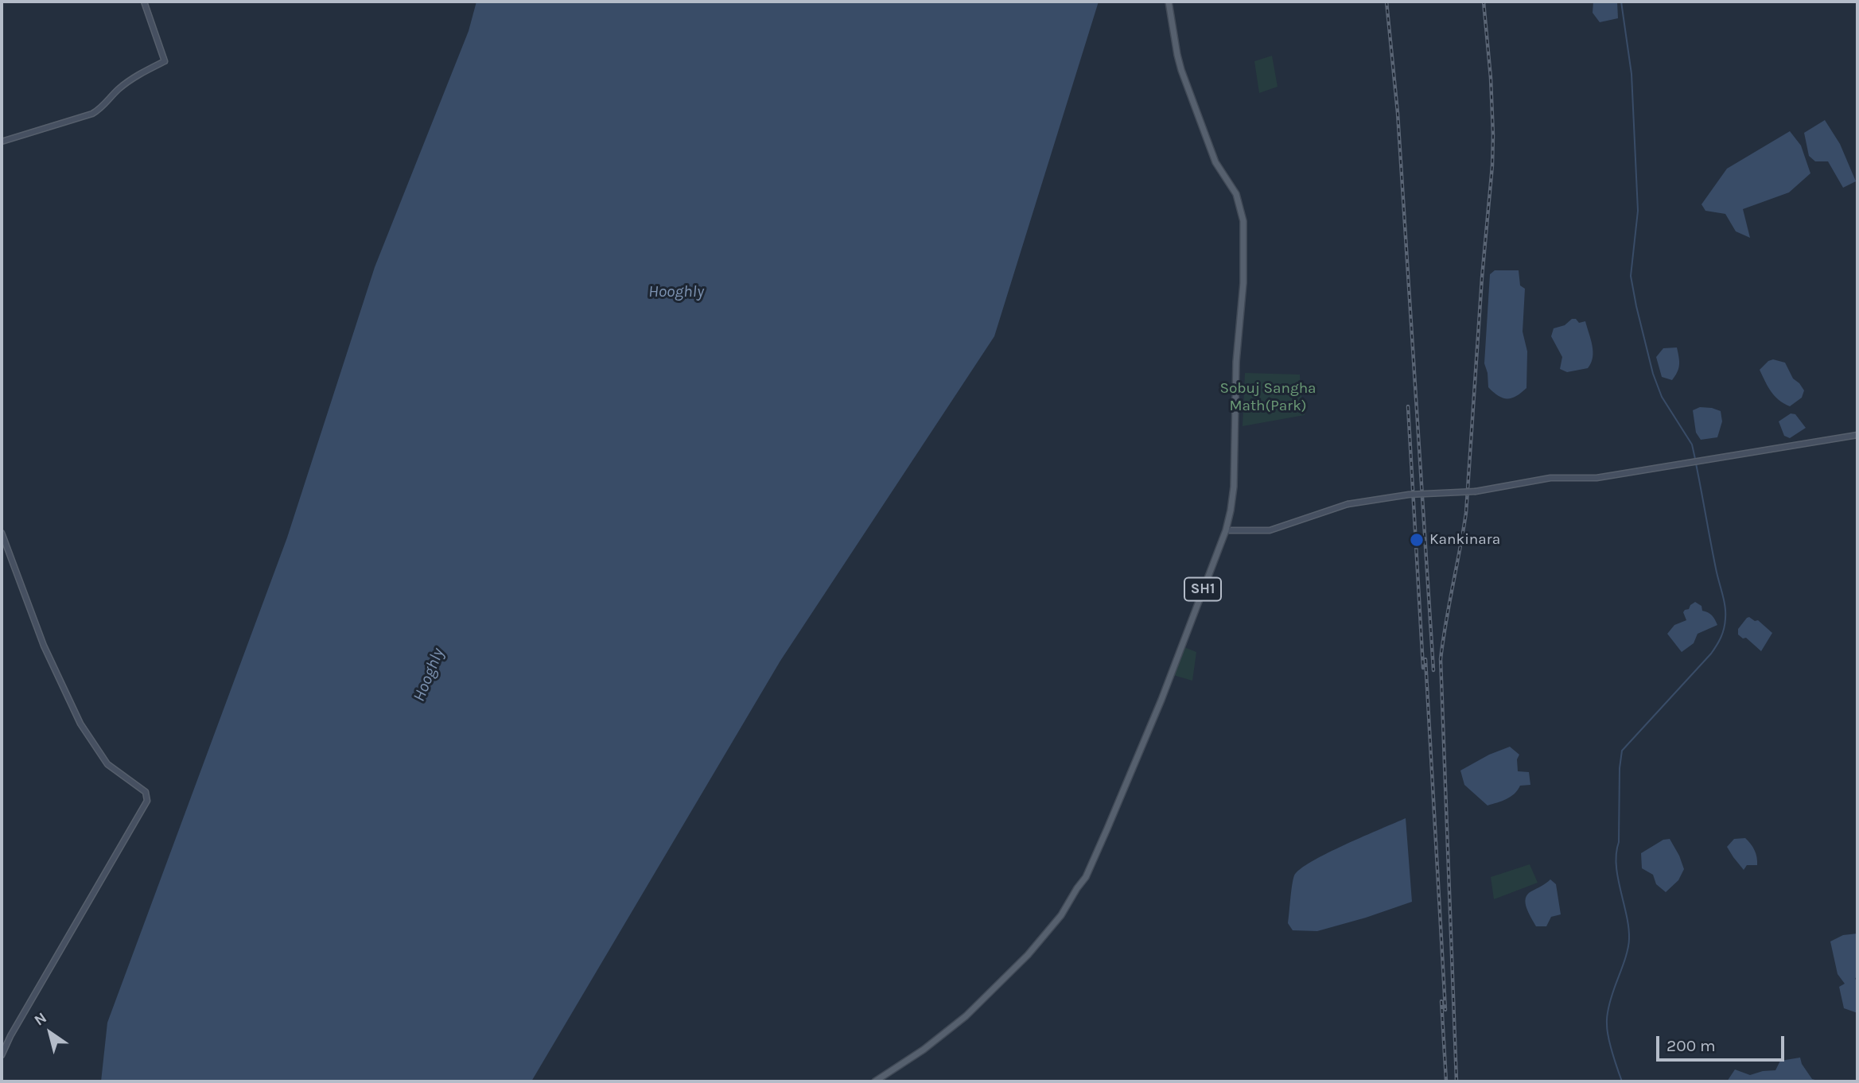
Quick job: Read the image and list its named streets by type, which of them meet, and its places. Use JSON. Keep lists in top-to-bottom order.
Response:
{
  "streets": {
    "main road": ["SH1"]
  },
  "water": ["Hooghly"],
  "parks": ["Sobuj Sangha Math(Park)"],
  "places": ["Kankinara"],
  "scale_bar": "200 m",
  "north": "top left"
}
